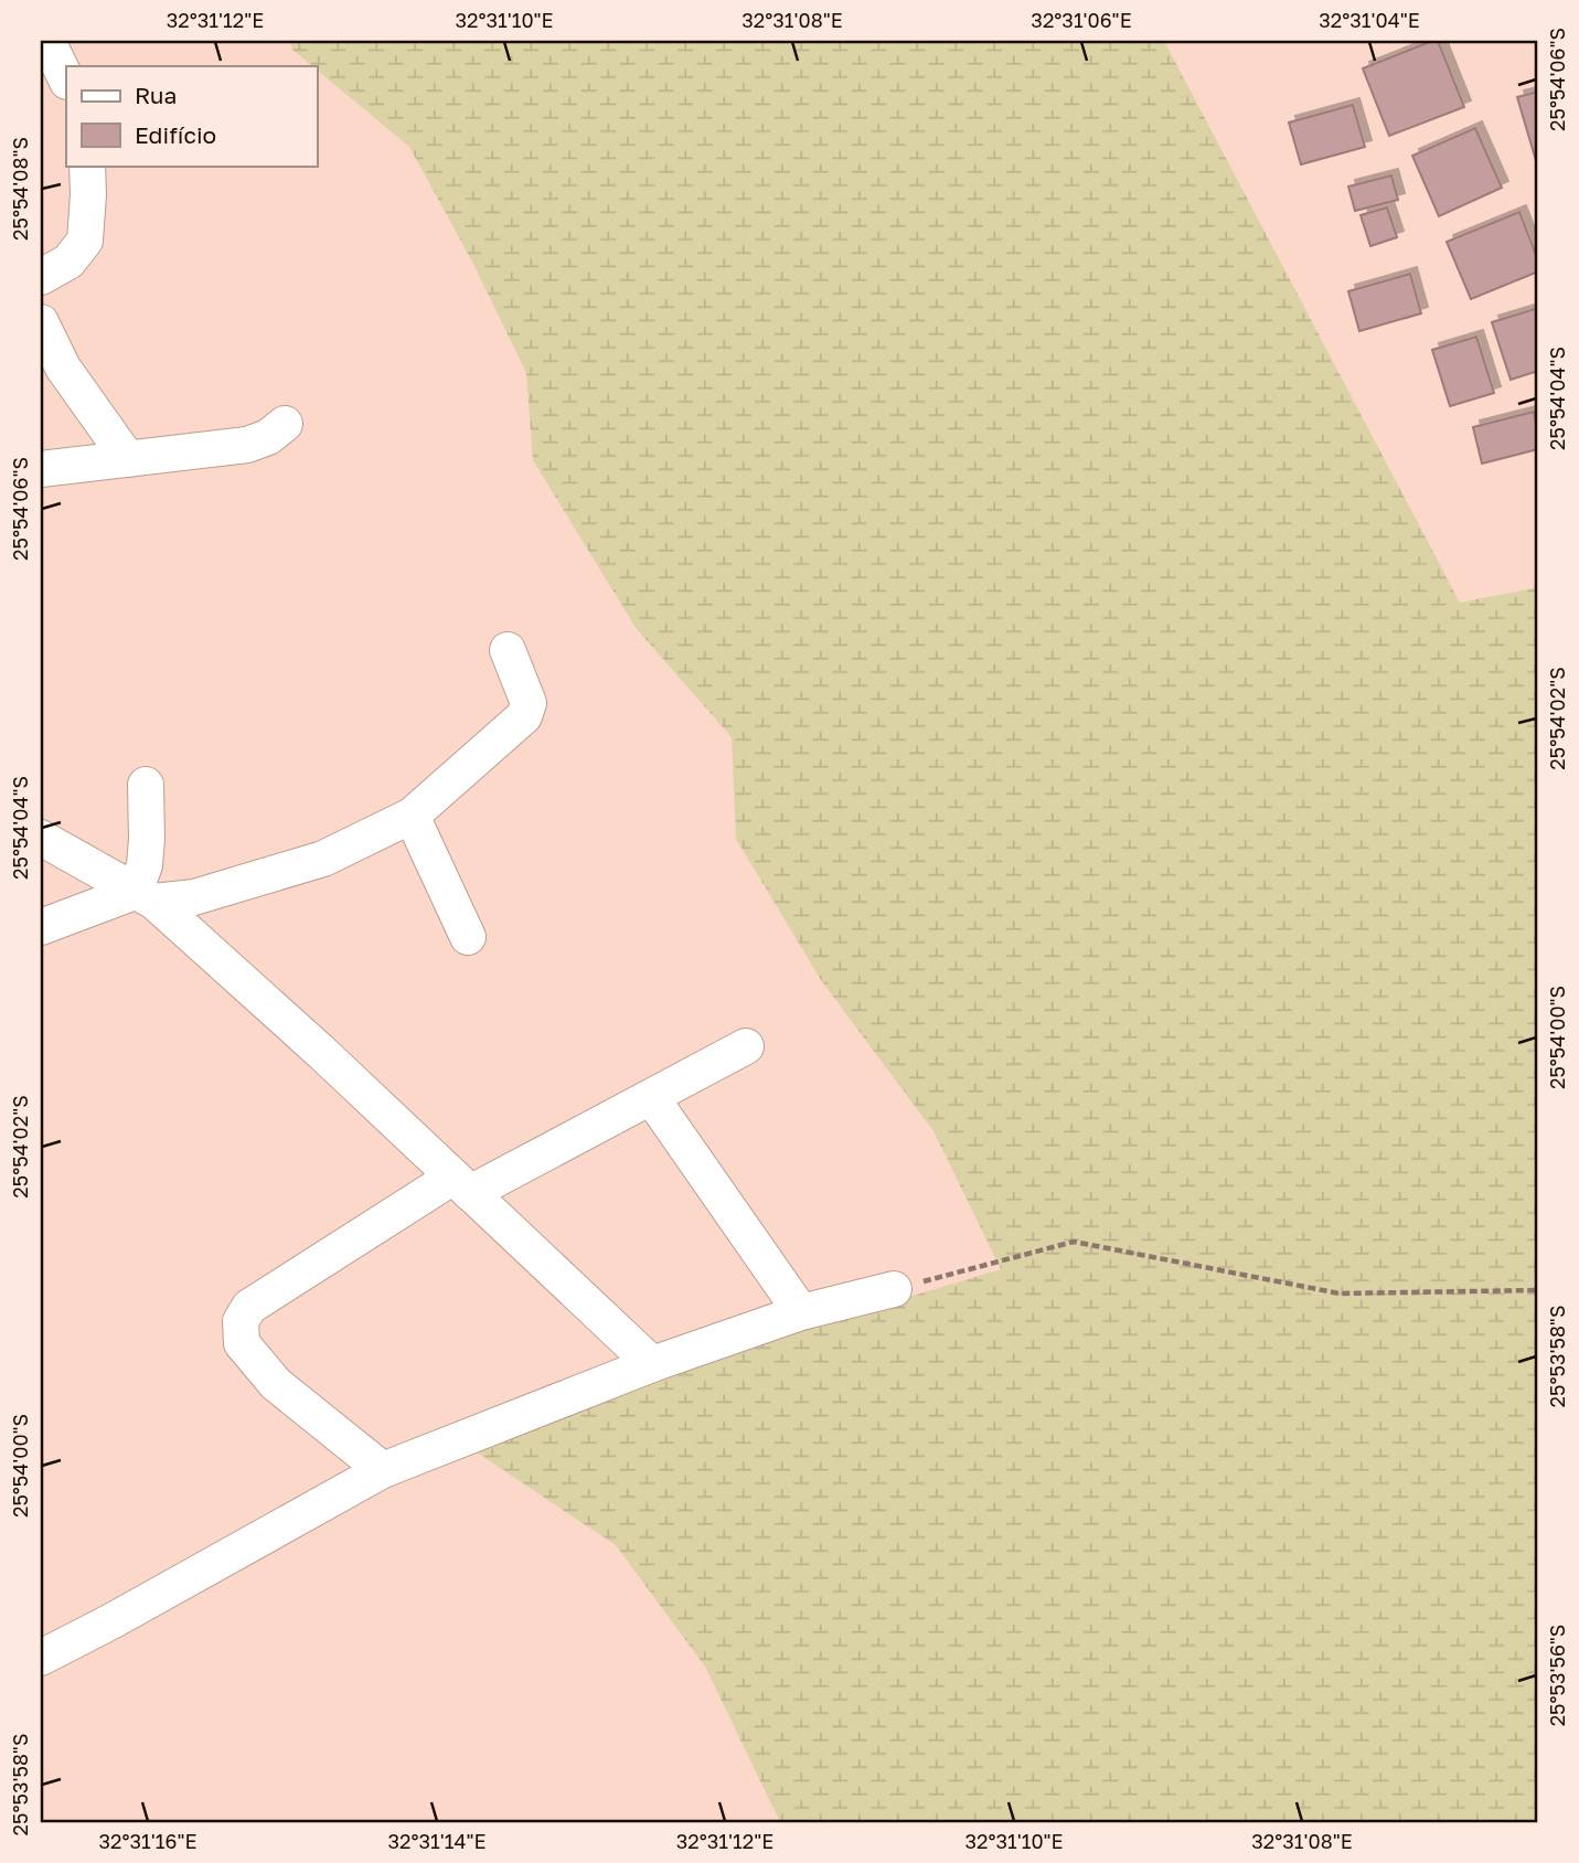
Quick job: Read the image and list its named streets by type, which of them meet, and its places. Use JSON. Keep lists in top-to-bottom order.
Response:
{
  "legend": ["Rua", "Edifício"],
  "coordinates": [
    "32°31'12\"E",
    "32°31'10\"E",
    "32°31'08\"E",
    "32°31'06\"E",
    "32°31'04\"E",
    "25°54'06\"S",
    "25°54'08\"S",
    "25°54'04\"S",
    "25°54'02\"S",
    "25°54'00\"S",
    "25°53'58\"S",
    "25°53'56\"S",
    "32°31'16\"E",
    "32°31'14\"E"
  ]
}
